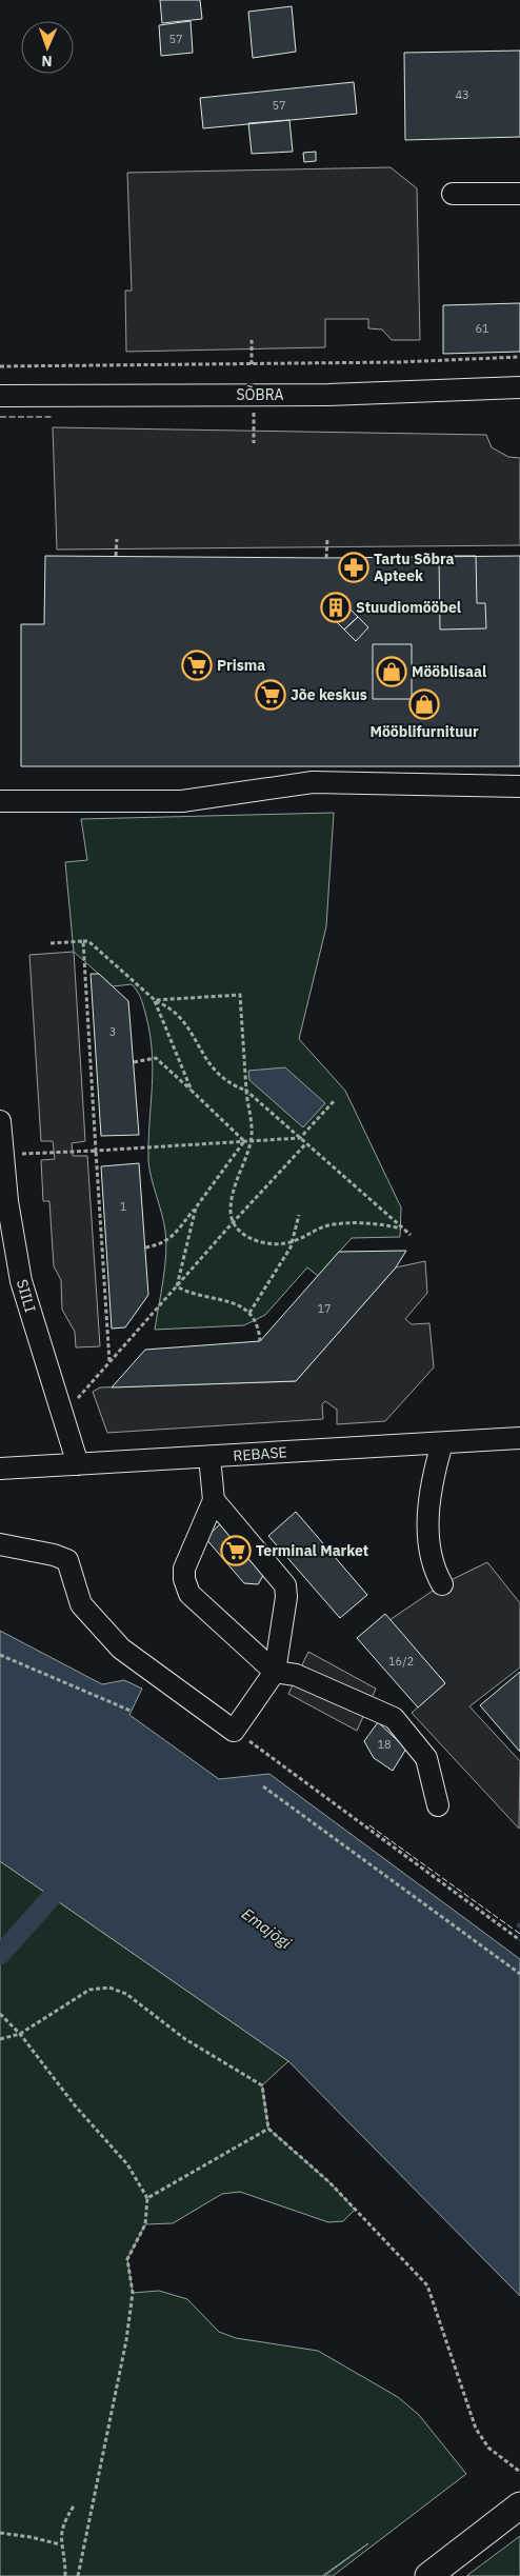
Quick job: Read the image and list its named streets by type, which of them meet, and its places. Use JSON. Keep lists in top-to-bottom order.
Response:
{
  "streets": {
    "street": ["SÕBRA", "SIILI", "REBASE"]
  },
  "crossings": [
    ["SIILI", "REBASE"]
  ],
  "water": ["Emajõgi"],
  "places": {
    "pharmacy": ["Tartu Sõbra Apteek"],
    "building": ["Stuudiomööbel"],
    "supermarket": ["Prisma", "Jõe keskus", "Terminal Market"],
    "shop": ["Mööblisaal", "Mööblifurnituur"]
  },
  "house_numbers": [
    "57",
    "43",
    "57",
    "61",
    "3",
    "1",
    "17",
    "16/2",
    "18"
  ],
  "north": "bottom"
}
